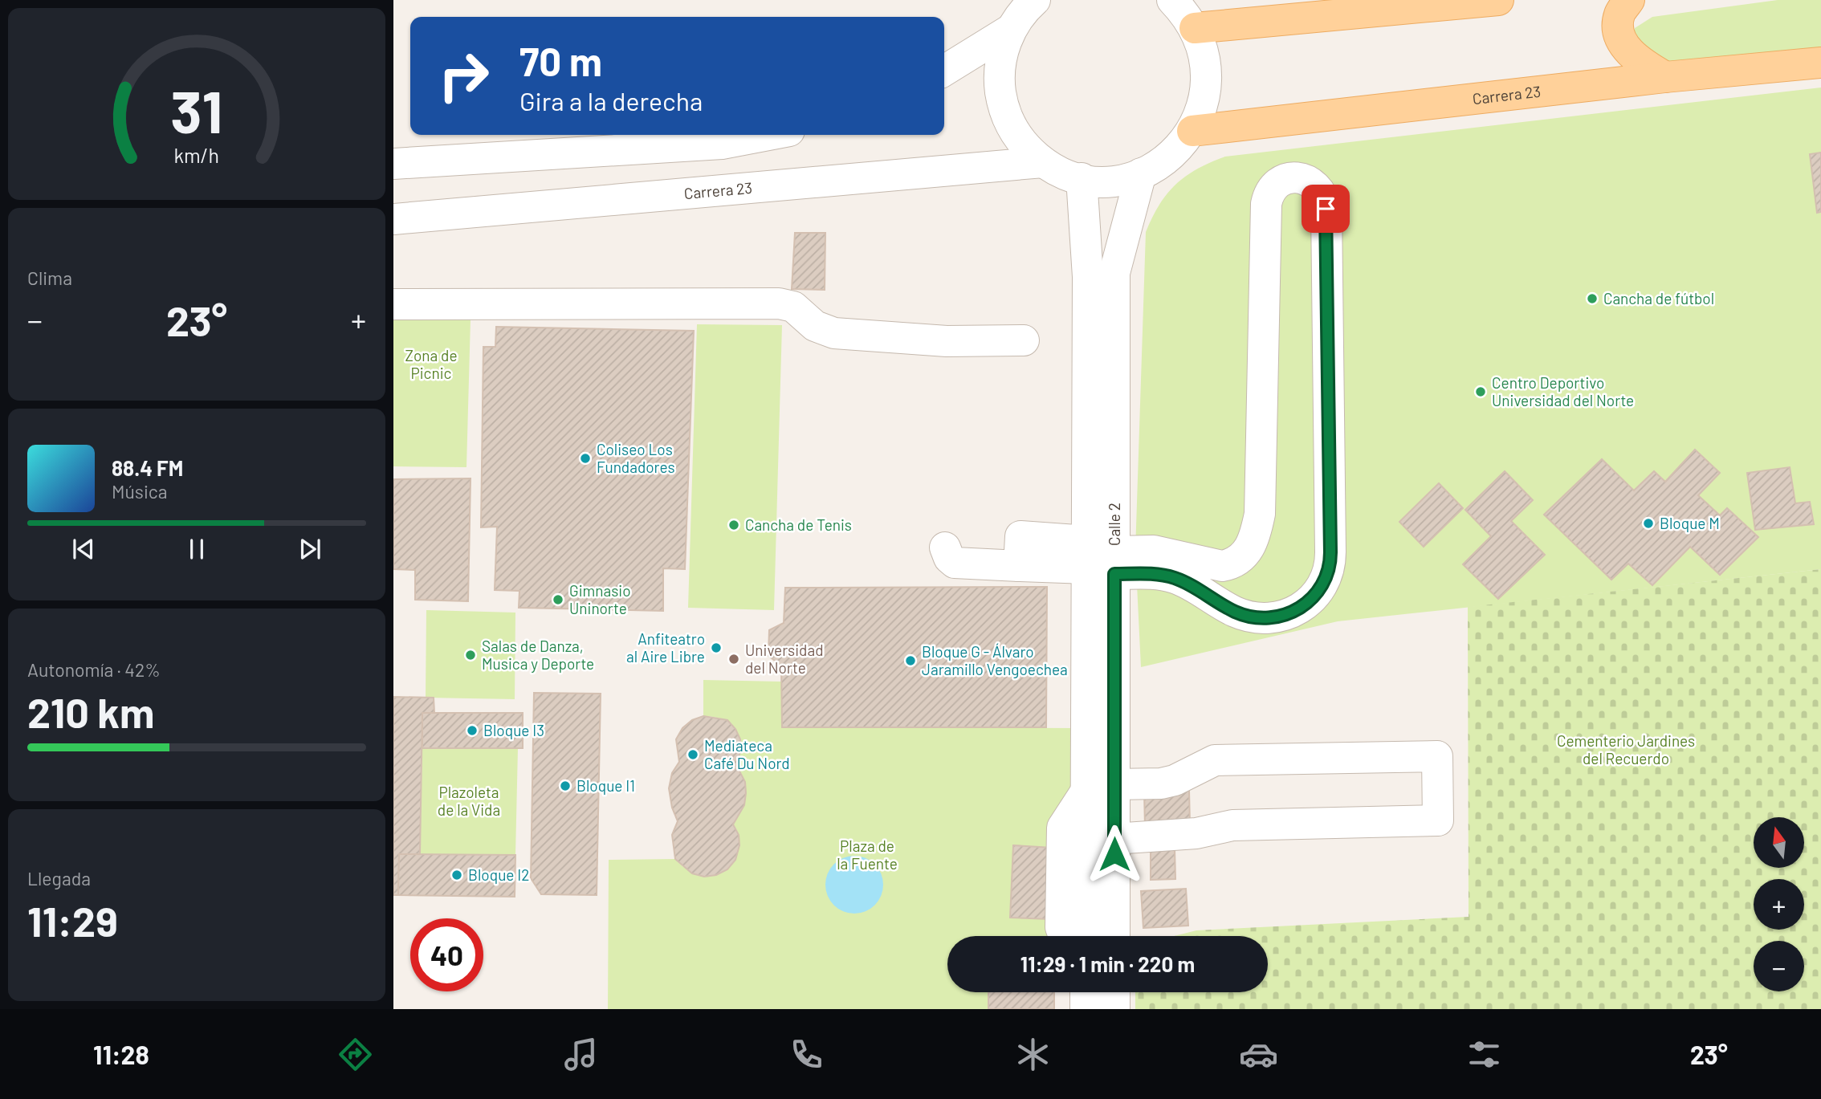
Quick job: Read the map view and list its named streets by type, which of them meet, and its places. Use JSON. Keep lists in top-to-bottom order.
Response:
{
  "streets": {
    "main road": ["Carrera 23"],
    "street": ["Calle 2"]
  },
  "parks": [
    "Zona de Picnic",
    "Cementerio Jardines del Recuerdo",
    "Plazoleta de la Vida",
    "Plaza de la Fuente"
  ],
  "places": [
    "Cancha de fútbol",
    "Centro Deportivo Universidad del Norte",
    "Coliseo Los Fundadores",
    "Bloque M",
    "Cancha de Tenis",
    "Gimnasio Uninorte",
    "Anfiteatro al Aire Libre",
    "Salas de Danza, Musica y Deporte",
    "Universidad del Norte",
    "Bloque G - Álvaro Jaramillo Vengoechea",
    "Bloque I3",
    "Mediateca Café Du Nord",
    "Bloque I1",
    "Bloque I2"
  ],
  "north": "top",
  "page": {
    "turn": ["70 m", "Gira a la derecha"],
    "tile": [
      "Clima",
      ["Autonomía · 42%", "210 km"],
      ["Llegada", "11:29"]
    ],
    "heat": ["−", "23°", "+"],
    "song": ["88.4 FM", "Música"],
    "map_buttons": ["+", "−"],
    "limit": "40",
    "trip": "11:29 · 1 min · 220 m",
    "tabs": ["11:28", "23°"],
    "gauge": ["31", "km/h"]
  }
}
